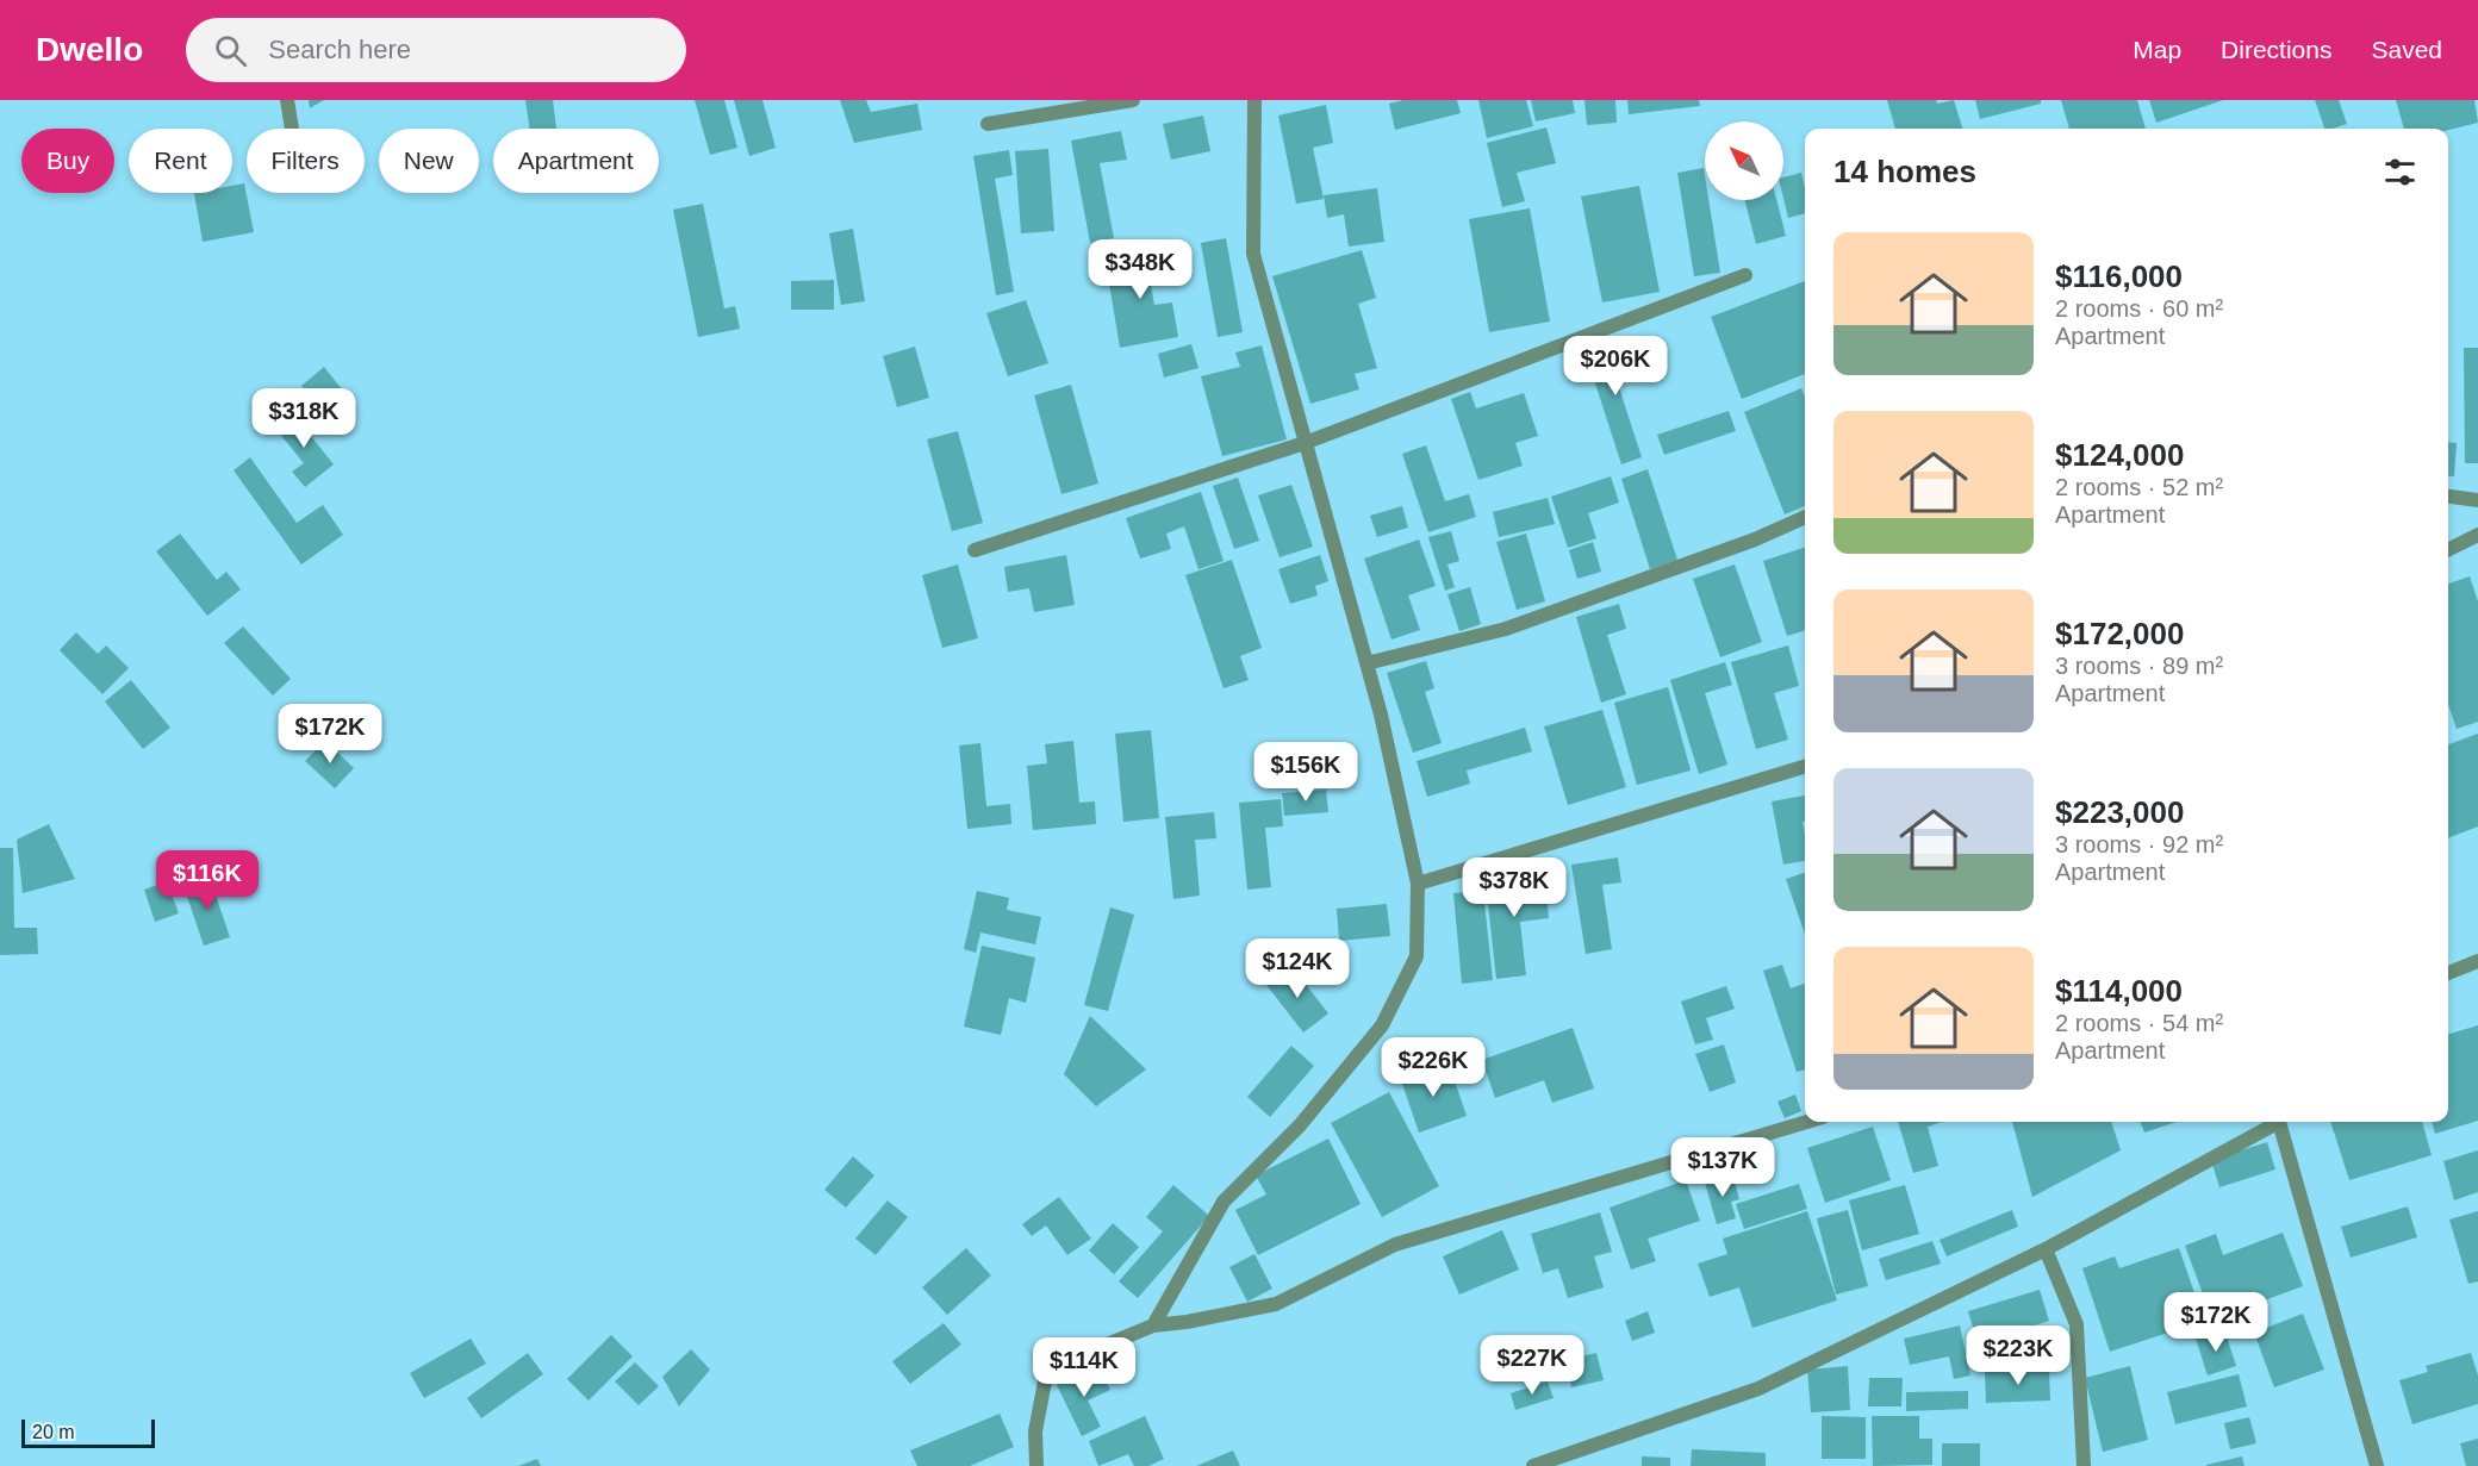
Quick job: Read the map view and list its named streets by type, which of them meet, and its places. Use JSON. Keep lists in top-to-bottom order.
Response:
{
  "scale_bar": "20 m",
  "north": "top left",
  "page": {
    "header": "Dwello",
    "search": "Search here",
    "nav": ["Map", "Directions", "Saved"],
    "chip": [
      "Buy",
      "Rent",
      "Filters",
      "New",
      "Apartment"
    ],
    "heading": "14 homes",
    "list": [
      {
        "name": "$116,000",
        "note": "2 rooms · 60 m² · Apartment"
      },
      {
        "name": "$124,000",
        "note": "2 rooms · 52 m² · Apartment"
      },
      {
        "name": "$172,000",
        "note": "3 rooms · 89 m² · Apartment"
      },
      {
        "name": "$223,000",
        "note": "3 rooms · 92 m² · Apartment"
      },
      {
        "name": "$114,000",
        "note": "2 rooms · 54 m² · Apartment"
      }
    ],
    "price": [
      "$348K",
      "$206K",
      "$318K",
      "$172K",
      "$156K",
      "$116K",
      "$378K",
      "$124K",
      "$226K",
      "$137K",
      "$172K",
      "$223K",
      "$227K",
      "$114K"
    ],
    "scale": "20 m"
  }
}
